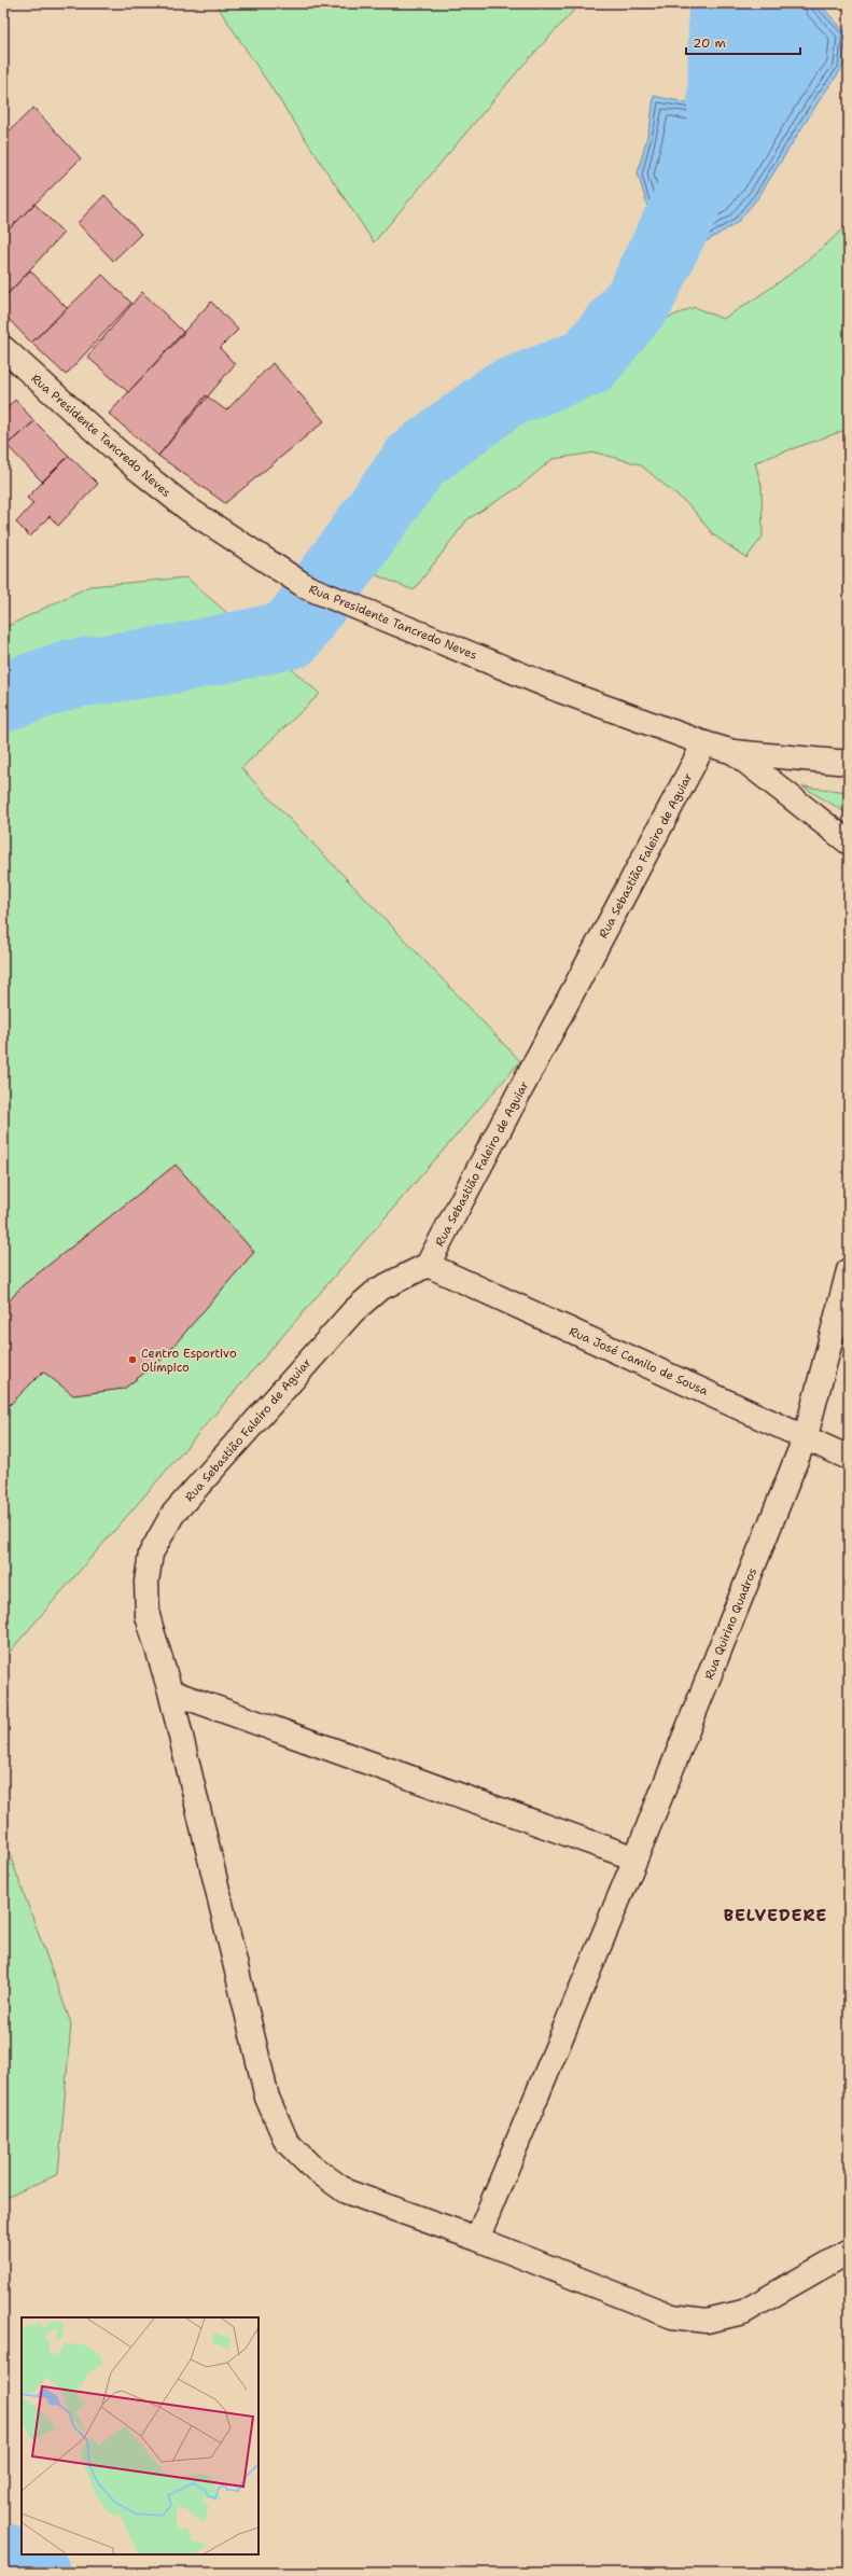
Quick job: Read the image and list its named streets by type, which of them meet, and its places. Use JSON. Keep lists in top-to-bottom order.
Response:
{
  "streets": {
    "street": [
      "Rua Presidente Tancredo Neves",
      "Rua Sebastião Faleiro de Aguiar",
      "Rua José Camilo de Sousa",
      "Rua Quirino Quadros"
    ]
  },
  "crossings": [
    ["Rua Presidente Tancredo Neves", "Rua Sebastião Faleiro de Aguiar"],
    ["Rua Sebastião Faleiro de Aguiar", "Rua José Camilo de Sousa"],
    ["Rua Sebastião Faleiro de Aguiar", "Rua Quirino Quadros"],
    ["Rua José Camilo de Sousa", "Rua Quirino Quadros"]
  ],
  "districts": ["BELVEDERE"],
  "places": ["Centro Esportivo Olímpico"],
  "scale_bar": "20 m"
}
